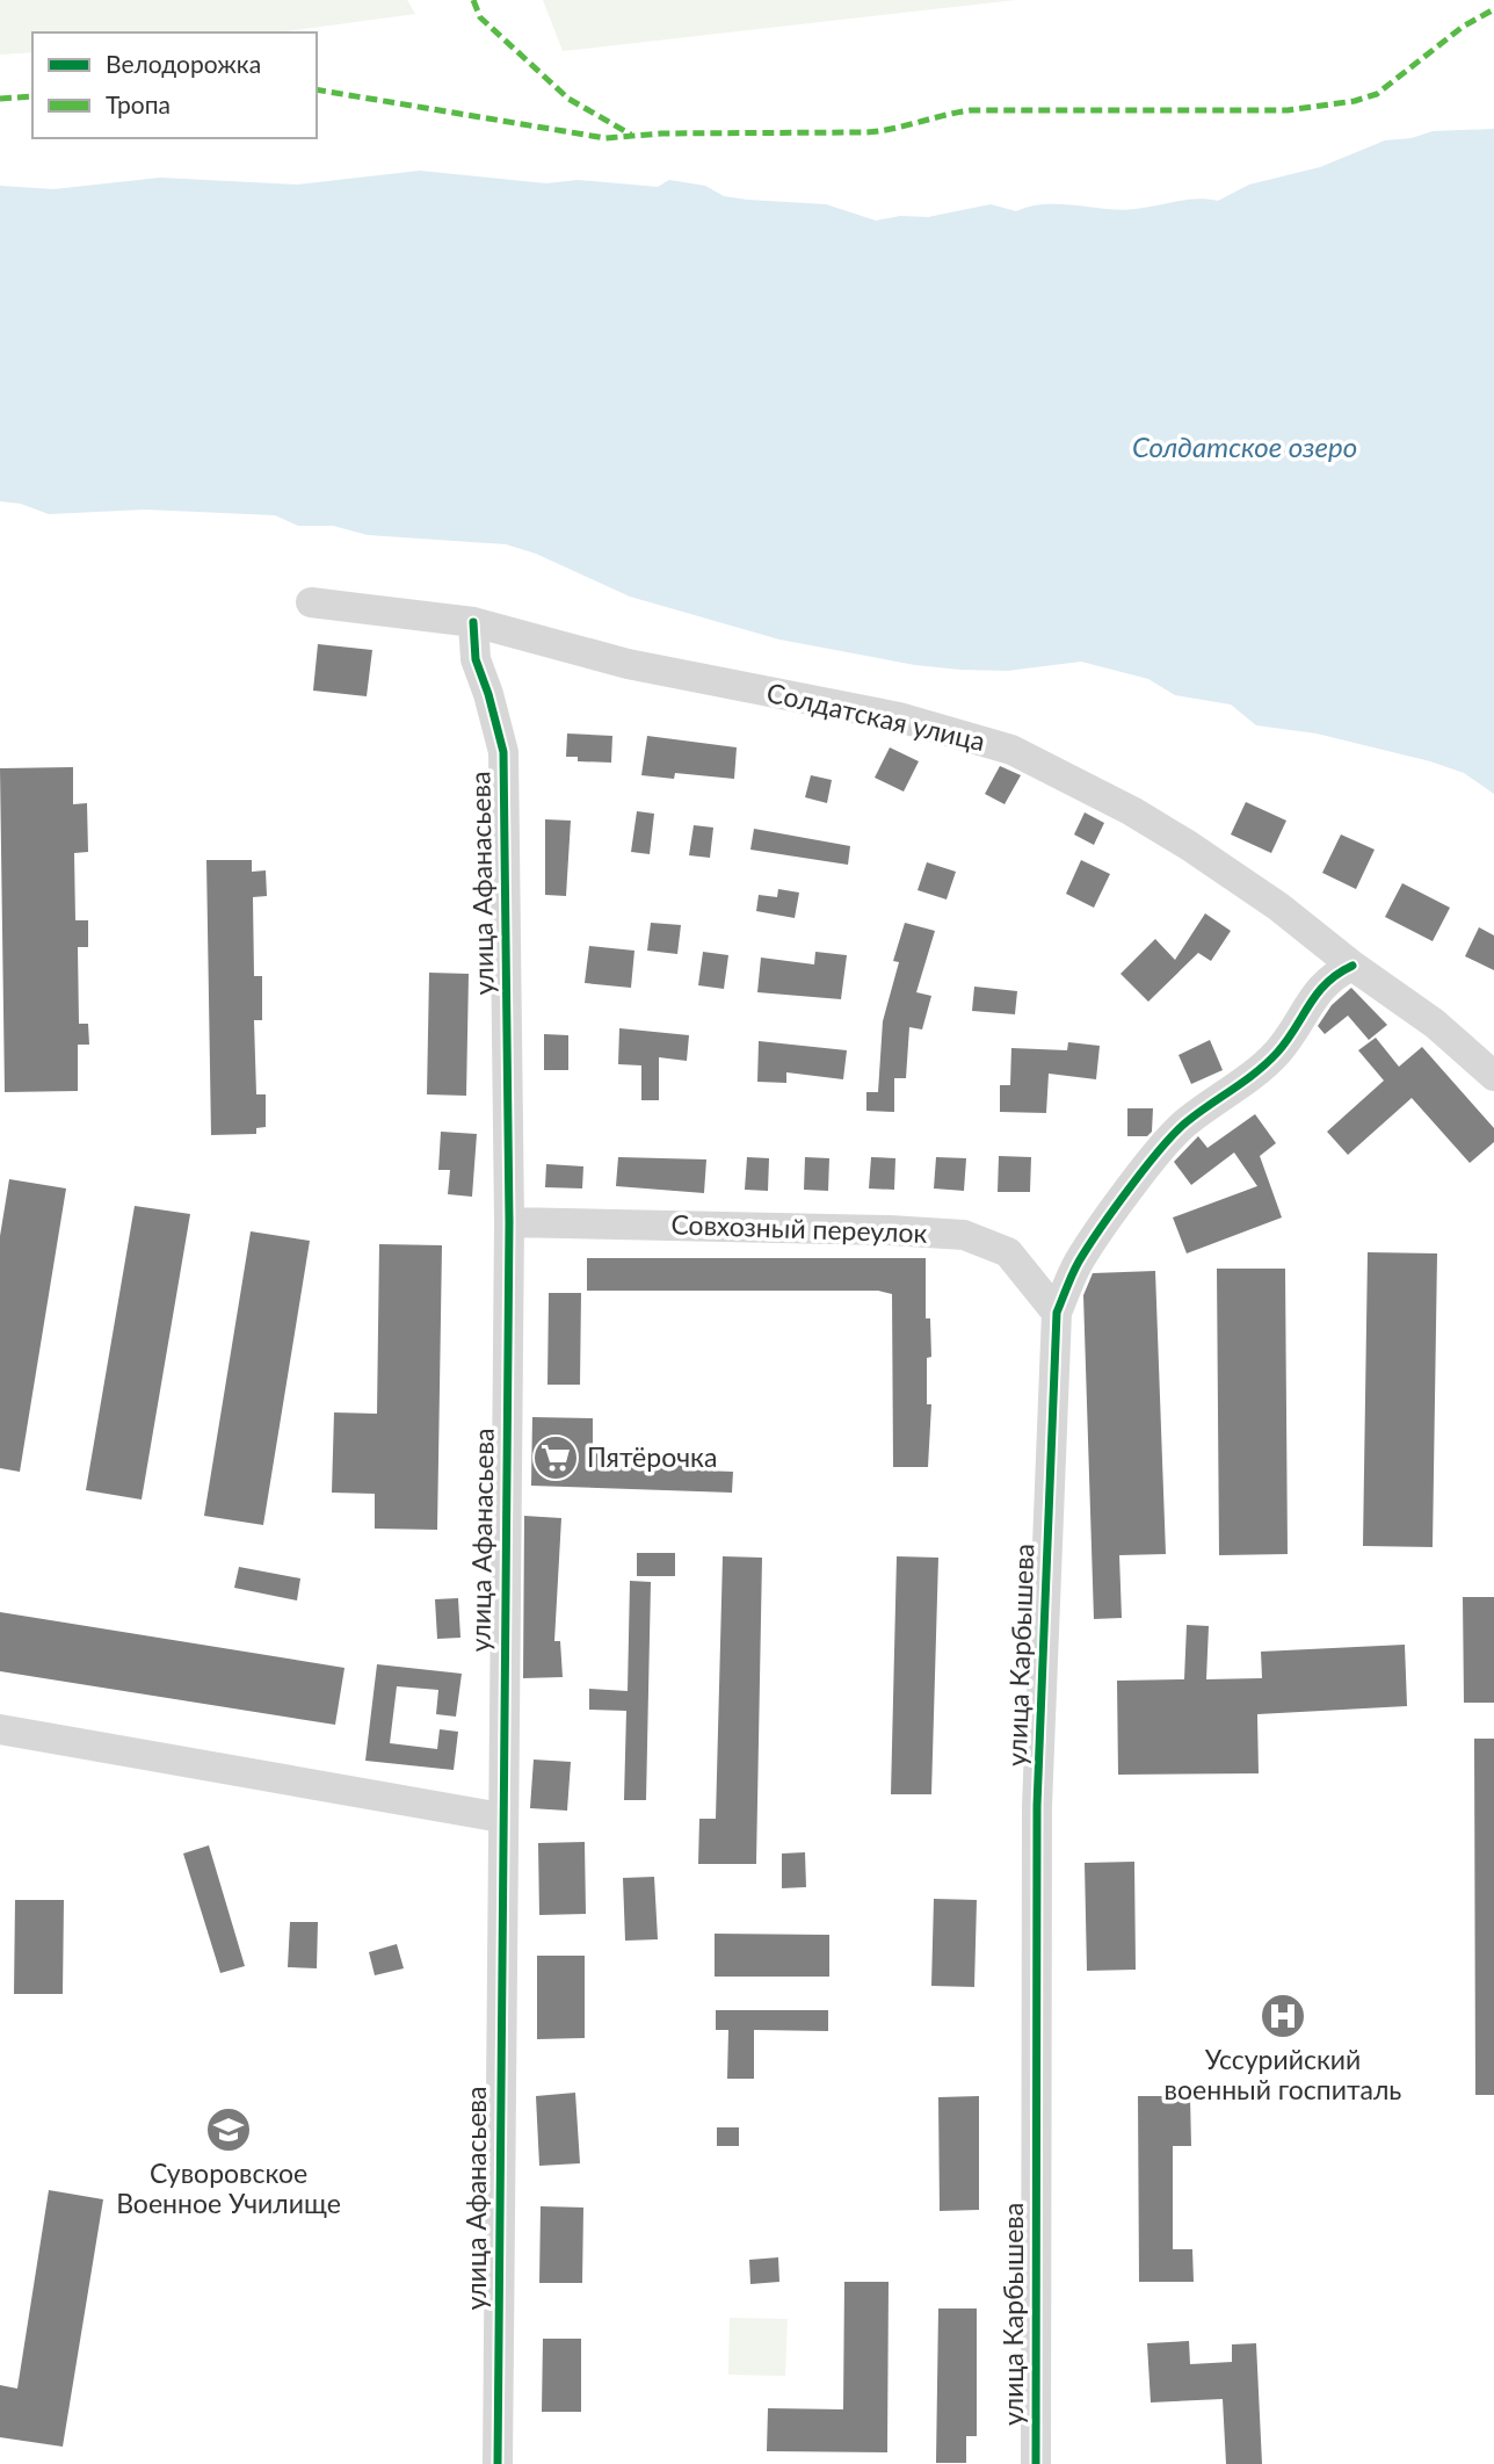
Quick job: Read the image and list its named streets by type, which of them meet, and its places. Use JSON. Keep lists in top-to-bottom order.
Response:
{
  "streets": {
    "street": [
      "Солдатская улица",
      "улица Афанасьева",
      "Совхозный переулок",
      "улица Карбышева"
    ]
  },
  "crossings": [
    ["Солдатская улица", "улица Афанасьева"],
    ["Солдатская улица", "улица Карбышева"],
    ["улица Афанасьева", "Совхозный переулок"],
    ["Совхозный переулок", "улица Карбышева"]
  ],
  "water": ["Солдатское озеро"],
  "places": {
    "supermarket": ["Пятёрочка"],
    "hospital": ["Уссурийский военный госпиталь"],
    "school or university": ["Суворовское Военное Училище"]
  },
  "legend": ["Велодорожка", "Тропа"]
}
